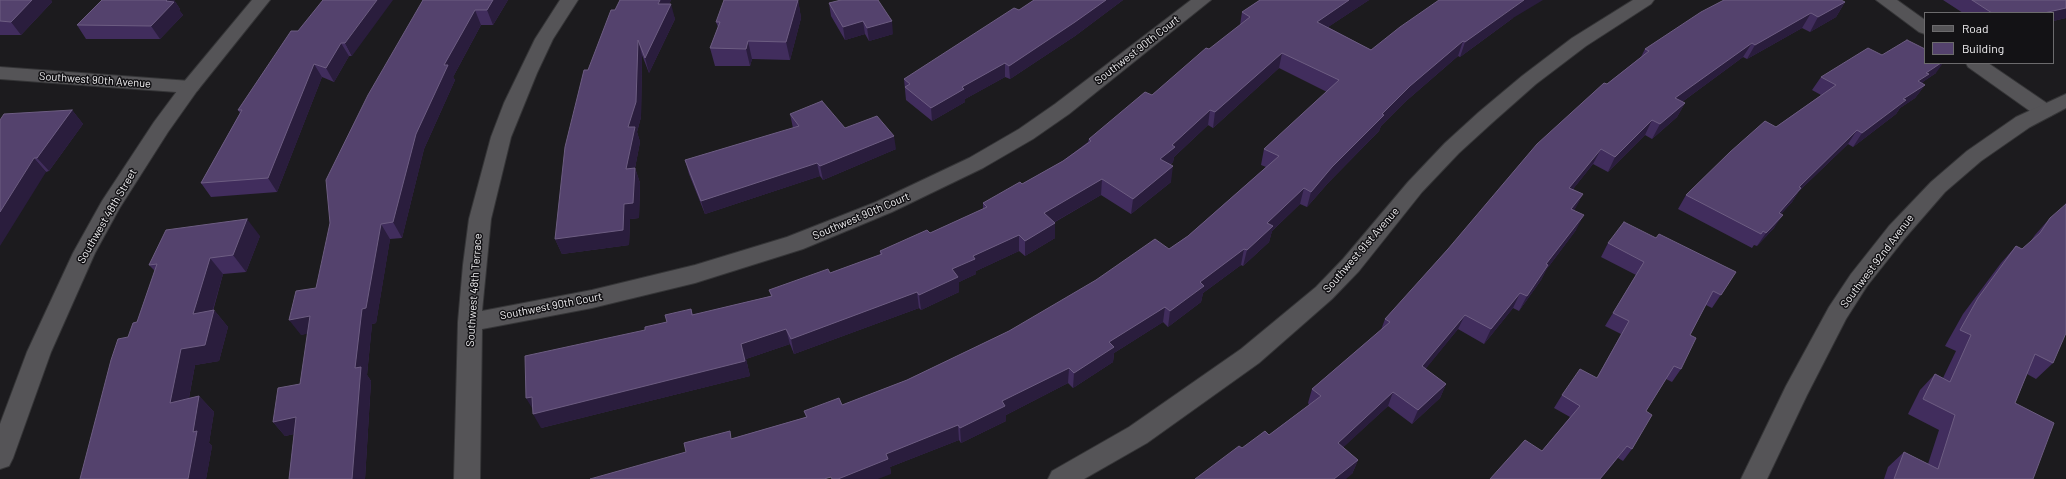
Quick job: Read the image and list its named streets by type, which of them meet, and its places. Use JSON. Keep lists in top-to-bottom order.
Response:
{
  "streets": {
    "street": [
      "Southwest 90th Court",
      "Southwest 90th Avenue",
      "Southwest 48th Street",
      "Southwest 91st Avenue",
      "Southwest 92nd Avenue",
      "Southwest 48th Terrace"
    ]
  },
  "crossings": [
    ["Southwest 90th Court", "Southwest 48th Terrace"],
    ["Southwest 90th Avenue", "Southwest 48th Street"]
  ],
  "legend": ["Road", "Building"]
}
